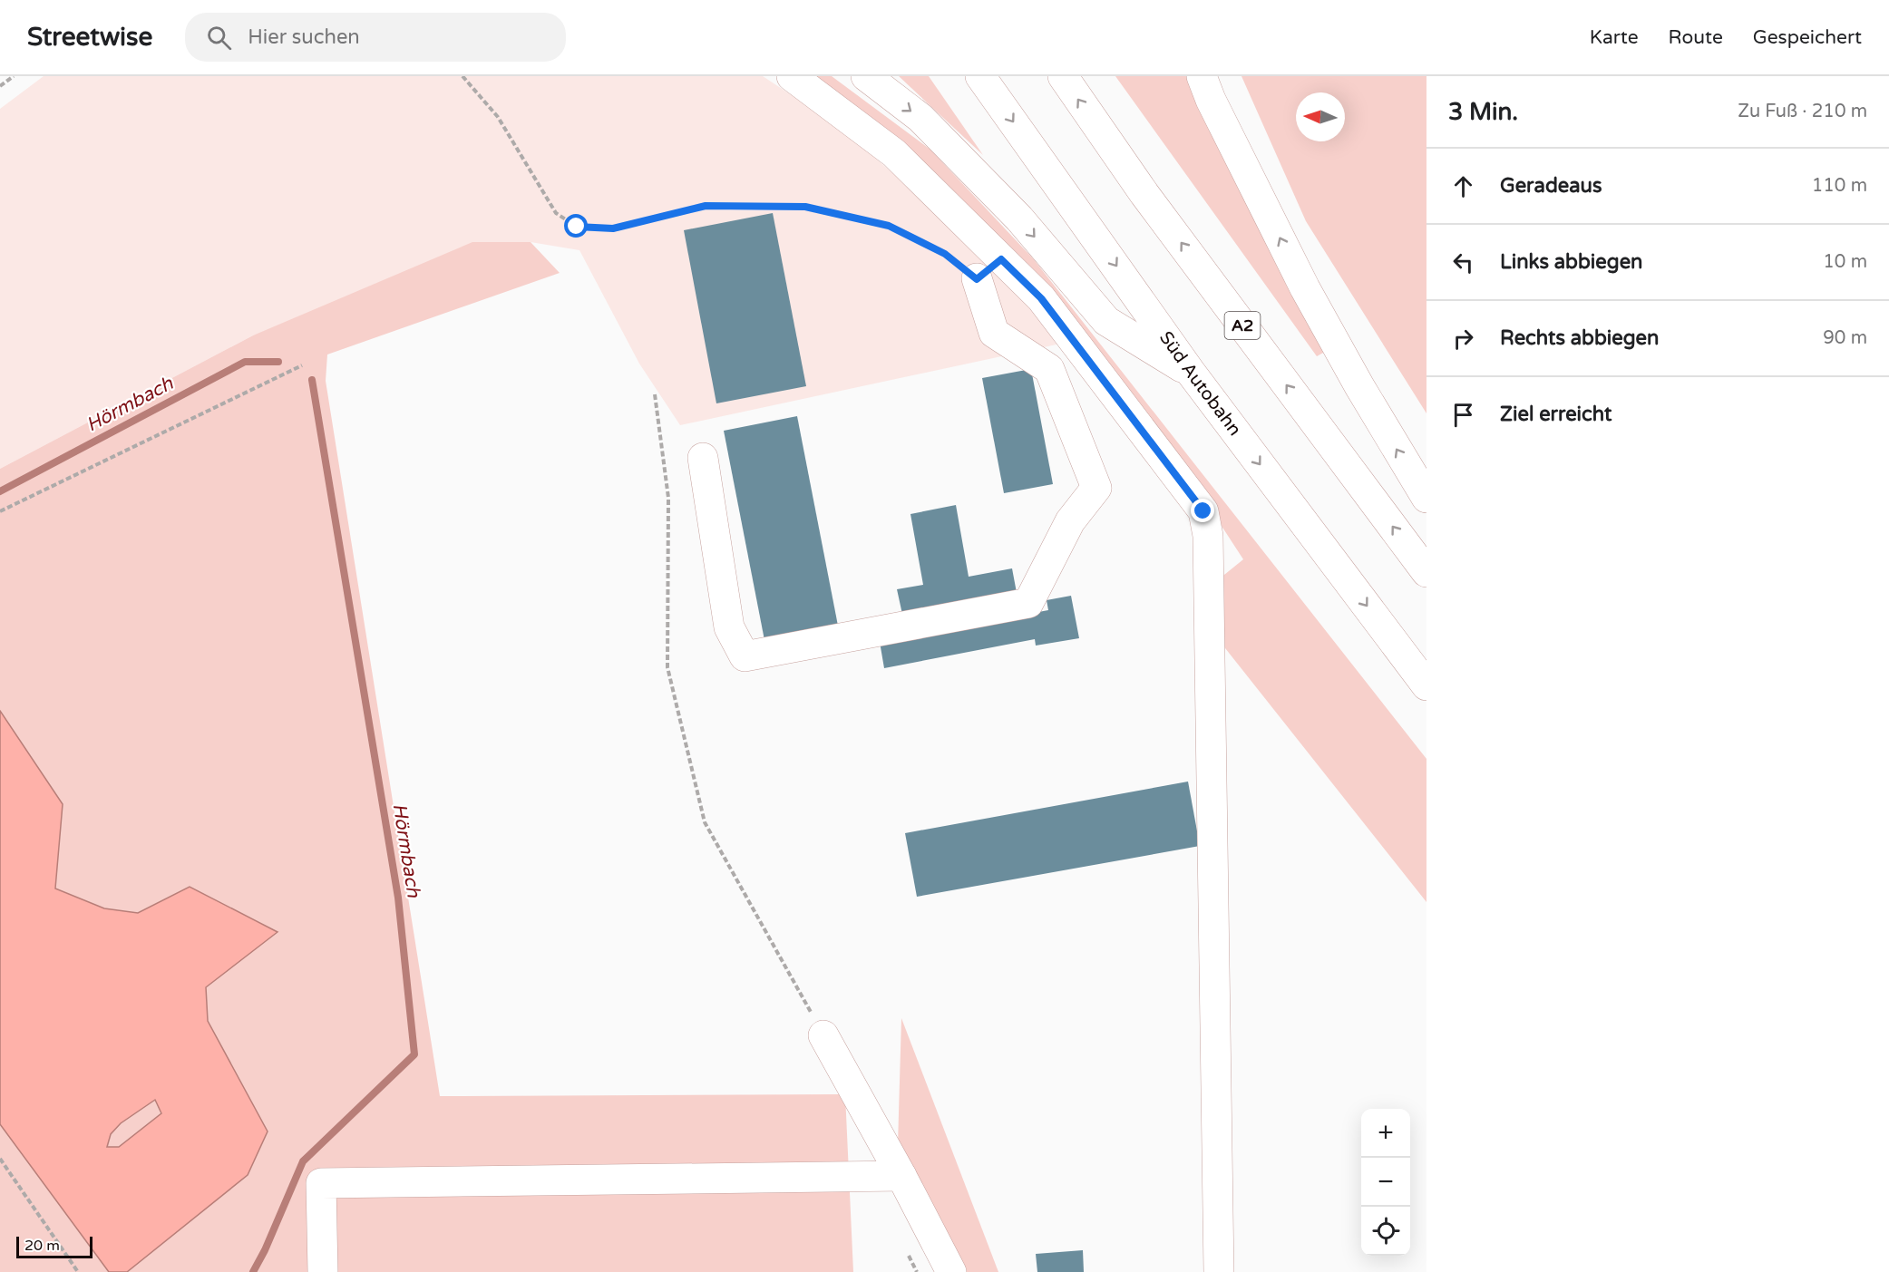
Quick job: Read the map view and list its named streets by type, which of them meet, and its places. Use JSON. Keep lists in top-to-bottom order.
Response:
{
  "streets": {
    "main road": ["A2", "Süd Autobahn"]
  },
  "water": ["Hörmbach"],
  "scale_bar": "20 m",
  "north": "left",
  "page": {
    "header": "Streetwise",
    "search": "Hier suchen",
    "nav": ["Karte", "Route", "Gespeichert"],
    "heading": ["3 Min.", "Zu Fuß · 210 m"],
    "list": [
      ["Geradeaus", "110 m"],
      ["Links abbiegen", "10 m"],
      ["Rechts abbiegen", "90 m"],
      "Ziel erreicht"
    ],
    "map_buttons": ["+", "−"],
    "scale": "20 m"
  }
}
